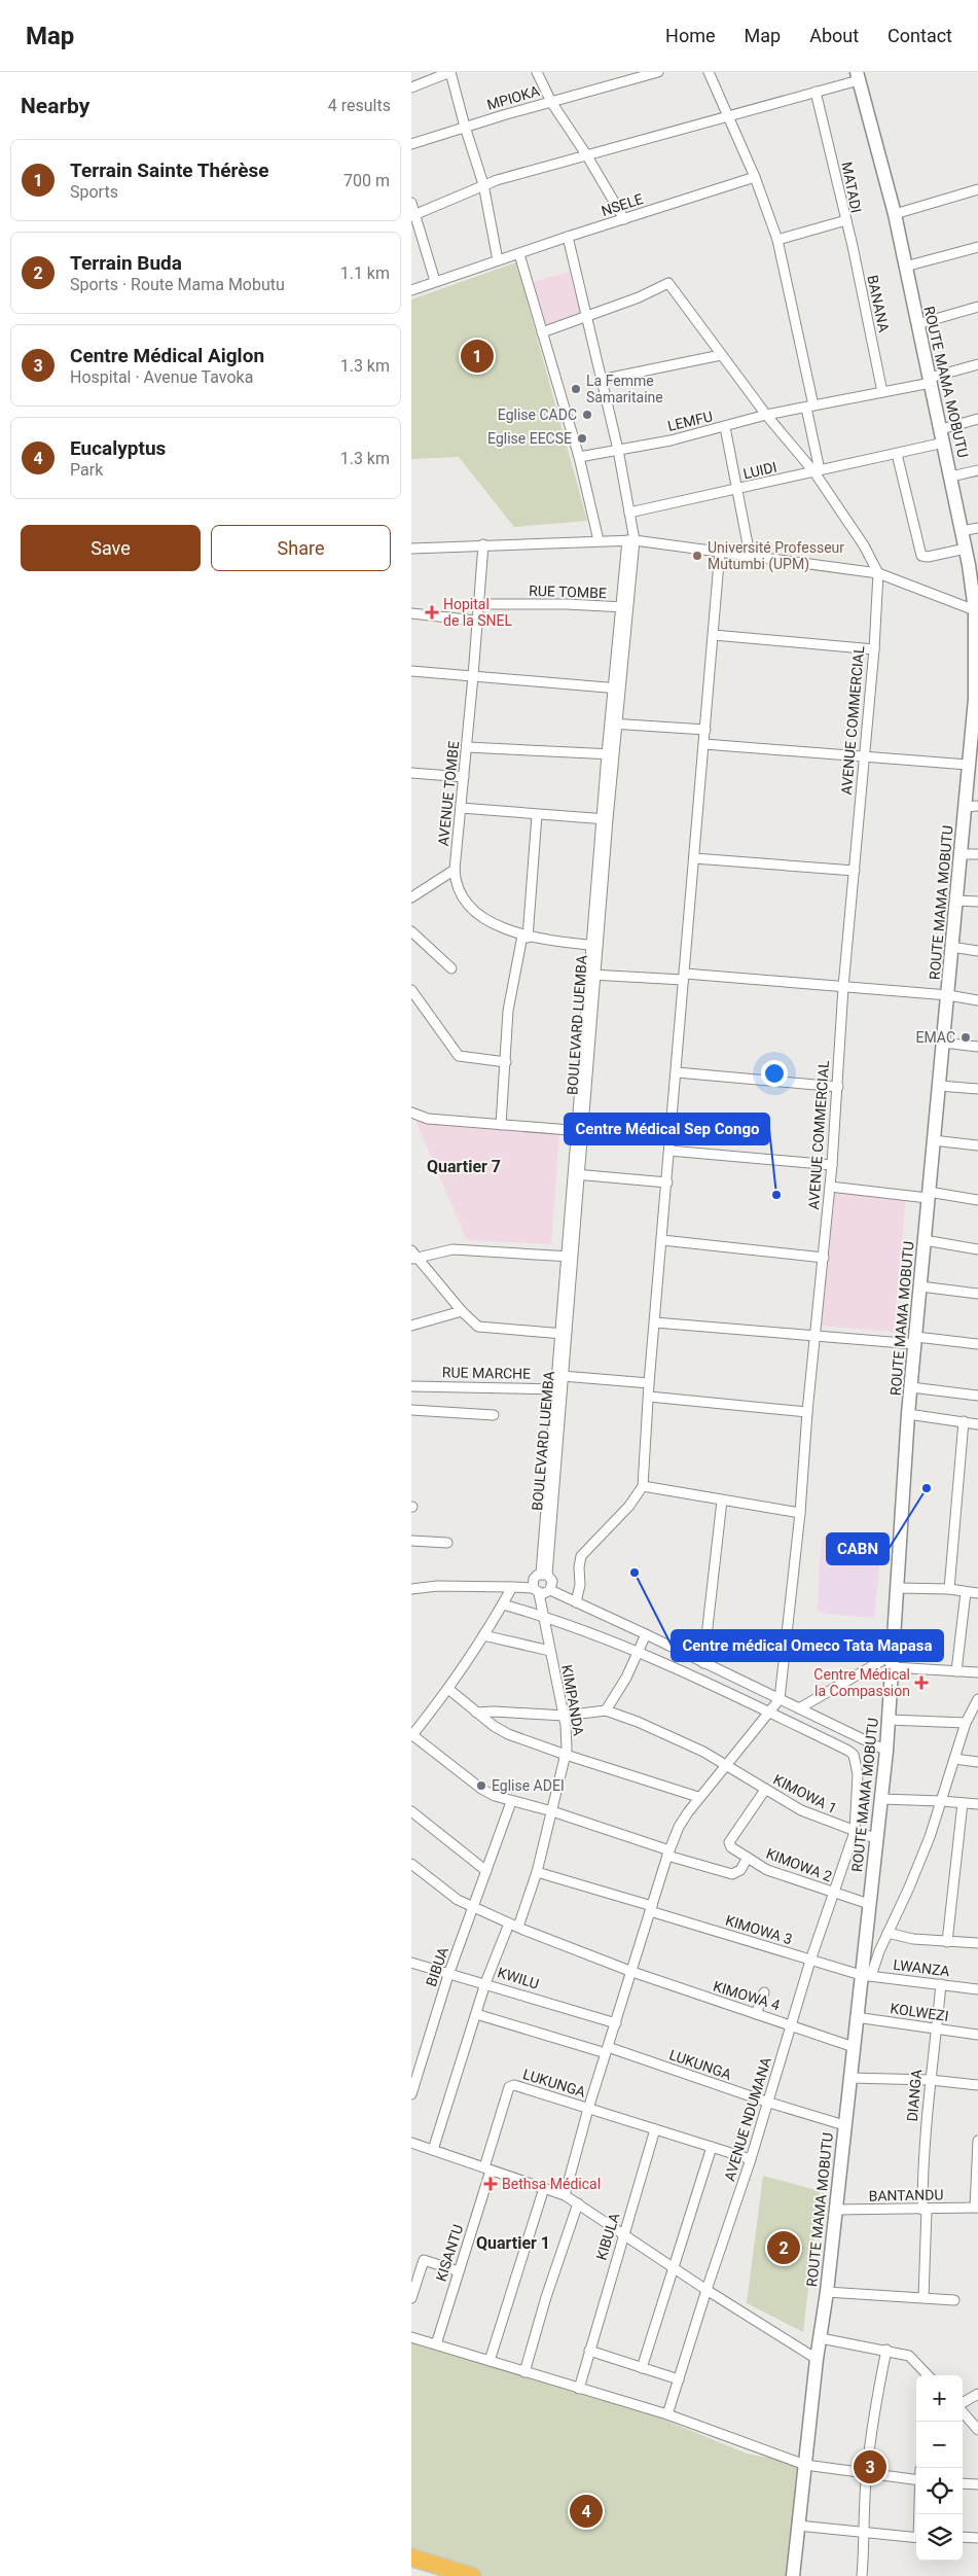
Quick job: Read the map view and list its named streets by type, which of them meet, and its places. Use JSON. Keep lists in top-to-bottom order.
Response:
{
  "streets": {
    "street": [
      "MPIOKA",
      "MATADI",
      "NSELE",
      "BANANA",
      "ROUTE MAMA MOBUTU",
      "LEMFU",
      "LUIDI",
      "RUE TOMBE",
      "AVENUE COMMERCIAL",
      "AVENUE TOMBE",
      "BOULEVARD LUEMBA",
      "RUE MARCHE",
      "KIMPANDA",
      "KIMOWA 1",
      "KIMOWA 2",
      "KIMOWA 3",
      "BIBUA",
      "LWANZA",
      "KWILU",
      "KIMOWA 4",
      "KOLWEZI",
      "LUKUNGA",
      "DIANGA",
      "AVENUE NDUMANA",
      "BANTANDU",
      "KIBULA",
      "KISANTU"
    ]
  },
  "crossings": [
    ["MATADI", "BANANA"],
    ["NSELE", "BOULEVARD LUEMBA"],
    ["ROUTE MAMA MOBUTU", "LUIDI"],
    ["ROUTE MAMA MOBUTU", "KIMOWA 1"],
    ["ROUTE MAMA MOBUTU", "KIMOWA 2"],
    ["ROUTE MAMA MOBUTU", "KIMOWA 3"],
    ["ROUTE MAMA MOBUTU", "LWANZA"],
    ["ROUTE MAMA MOBUTU", "KIMOWA 4"],
    ["ROUTE MAMA MOBUTU", "KOLWEZI"],
    ["ROUTE MAMA MOBUTU", "LUKUNGA"],
    ["ROUTE MAMA MOBUTU", "BANTANDU"],
    ["LEMFU", "BOULEVARD LUEMBA"],
    ["LUIDI", "BOULEVARD LUEMBA"],
    ["RUE TOMBE", "AVENUE TOMBE"],
    ["RUE TOMBE", "BOULEVARD LUEMBA"],
    ["AVENUE TOMBE", "BOULEVARD LUEMBA"],
    ["BOULEVARD LUEMBA", "RUE MARCHE"],
    ["KIMPANDA", "KWILU"],
    ["KIMOWA 1", "AVENUE NDUMANA"],
    ["KIMOWA 2", "AVENUE NDUMANA"],
    ["KIMOWA 3", "LWANZA"],
    ["KIMOWA 3", "AVENUE NDUMANA"],
    ["BIBUA", "KWILU"],
    ["LWANZA", "DIANGA"],
    ["KIMOWA 4", "AVENUE NDUMANA"],
    ["KOLWEZI", "DIANGA"],
    ["LUKUNGA", "AVENUE NDUMANA"],
    ["LUKUNGA", "KIBULA"],
    ["LUKUNGA", "KISANTU"],
    ["DIANGA", "BANTANDU"]
  ],
  "districts": ["Quartier 7", "Quartier 1"],
  "places": {
    "other": [
      "La Femme Samaritaine",
      "Eglise CADC",
      "Eglise EECSE",
      "Université Professeur Mutumbi (UPM)",
      "EMAC",
      "Centre Médical Sep Congo",
      "CABN",
      "Centre médical Omeco Tata Mapasa",
      "Eglise ADEI"
    ],
    "health": ["Hopital de la SNEL", "Centre Médical la Compassion", "Bethsa Médical"]
  },
  "page": {
    "header": "Map",
    "nav": [
      "Home",
      "Map",
      "About",
      "Contact"
    ],
    "heading": ["Nearby", "4 results"],
    "list": [
      {
        "mark": "1",
        "name": "Terrain Sainte Thérèse",
        "note": "Sports",
        "value": "700 m"
      },
      {
        "mark": "2",
        "name": "Terrain Buda",
        "note": "Sports · Route Mama Mobutu",
        "value": "1.1 km"
      },
      {
        "mark": "3",
        "name": "Centre Médical Aiglon",
        "note": "Hospital · Avenue Tavoka",
        "value": "1.3 km"
      },
      {
        "mark": "4",
        "name": "Eucalyptus",
        "note": "Park",
        "value": "1.3 km"
      }
    ],
    "pins": [
      "1",
      "2",
      "3",
      "4"
    ],
    "buttons": ["Save", "Share"],
    "map_buttons": ["+", "−"]
  }
}
